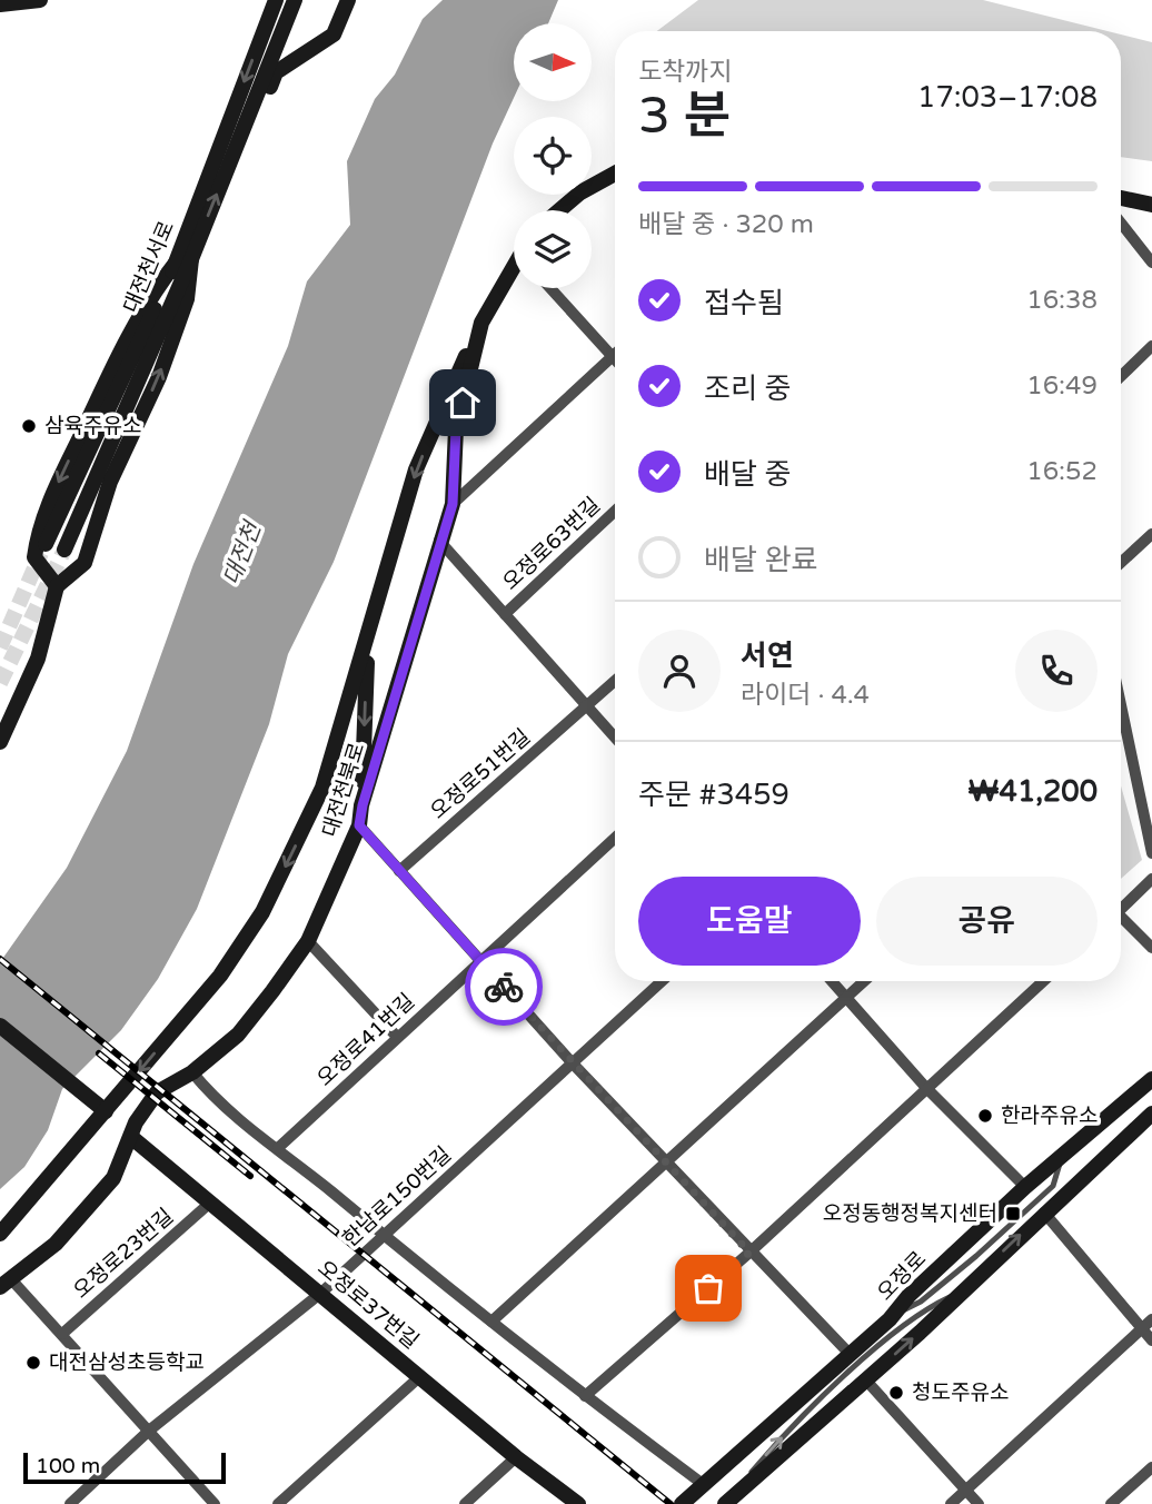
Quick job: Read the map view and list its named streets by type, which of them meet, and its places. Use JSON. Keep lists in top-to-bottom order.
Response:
{
  "streets": {
    "main road": [
      "대전천서로",
      "대전천북로",
      "오정로",
      "오정로37번길"
    ],
    "street": [
      "오정로63번길",
      "오정로51번길",
      "오정로41번길",
      "한남로150번길",
      "오정로23번길"
    ]
  },
  "crossings": [
    ["오정로63번길", "오정로51번길"],
    ["오정로63번길", "대전천북로"],
    ["대전천북로", "오정로37번길"],
    ["한남로150번길", "오정로37번길"],
    ["오정로23번길", "오정로37번길"]
  ],
  "water": ["대전천"],
  "places": {
    "other": [
      "삼육주유소",
      "한라주유소",
      "대전삼성초등학교",
      "청도주유소"
    ],
    "transit": ["오정동행정복지센터"]
  },
  "scale_bar": "100 m",
  "north": "right",
  "page": {
    "heading": ["3 분", "도착까지", "17:03–17:08"],
    "panel": [
      "서연",
      "라이더 · 4.4",
      "주문 #3459",
      "₩41,200"
    ],
    "bar": "배달 중 · 320 m",
    "list": [
      ["접수됨", "16:38"],
      ["조리 중", "16:49"],
      ["배달 중", "16:52"],
      "배달 완료"
    ],
    "buttons": ["도움말", "공유"],
    "scale": "100 m"
  }
}
